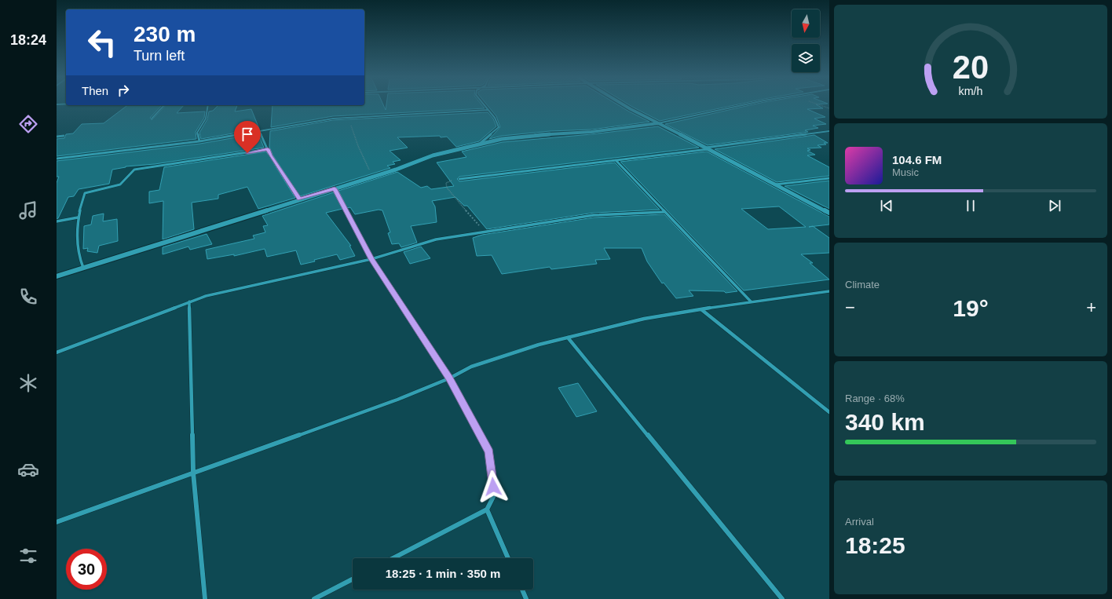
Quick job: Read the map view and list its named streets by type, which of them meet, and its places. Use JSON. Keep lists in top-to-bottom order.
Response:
{
  "north": "bottom",
  "page": {
    "tabs": "18:24",
    "turn": ["230 m", "Turn left"],
    "then": "Then",
    "song": ["104.6 FM", "Music"],
    "tile": [
      "Climate",
      ["Range · 68%", "340 km"],
      ["Arrival", "18:25"]
    ],
    "heat": ["−", "19°", "+"],
    "limit": "30",
    "trip": "18:25 · 1 min · 350 m",
    "gauge": ["20", "km/h"]
  }
}
